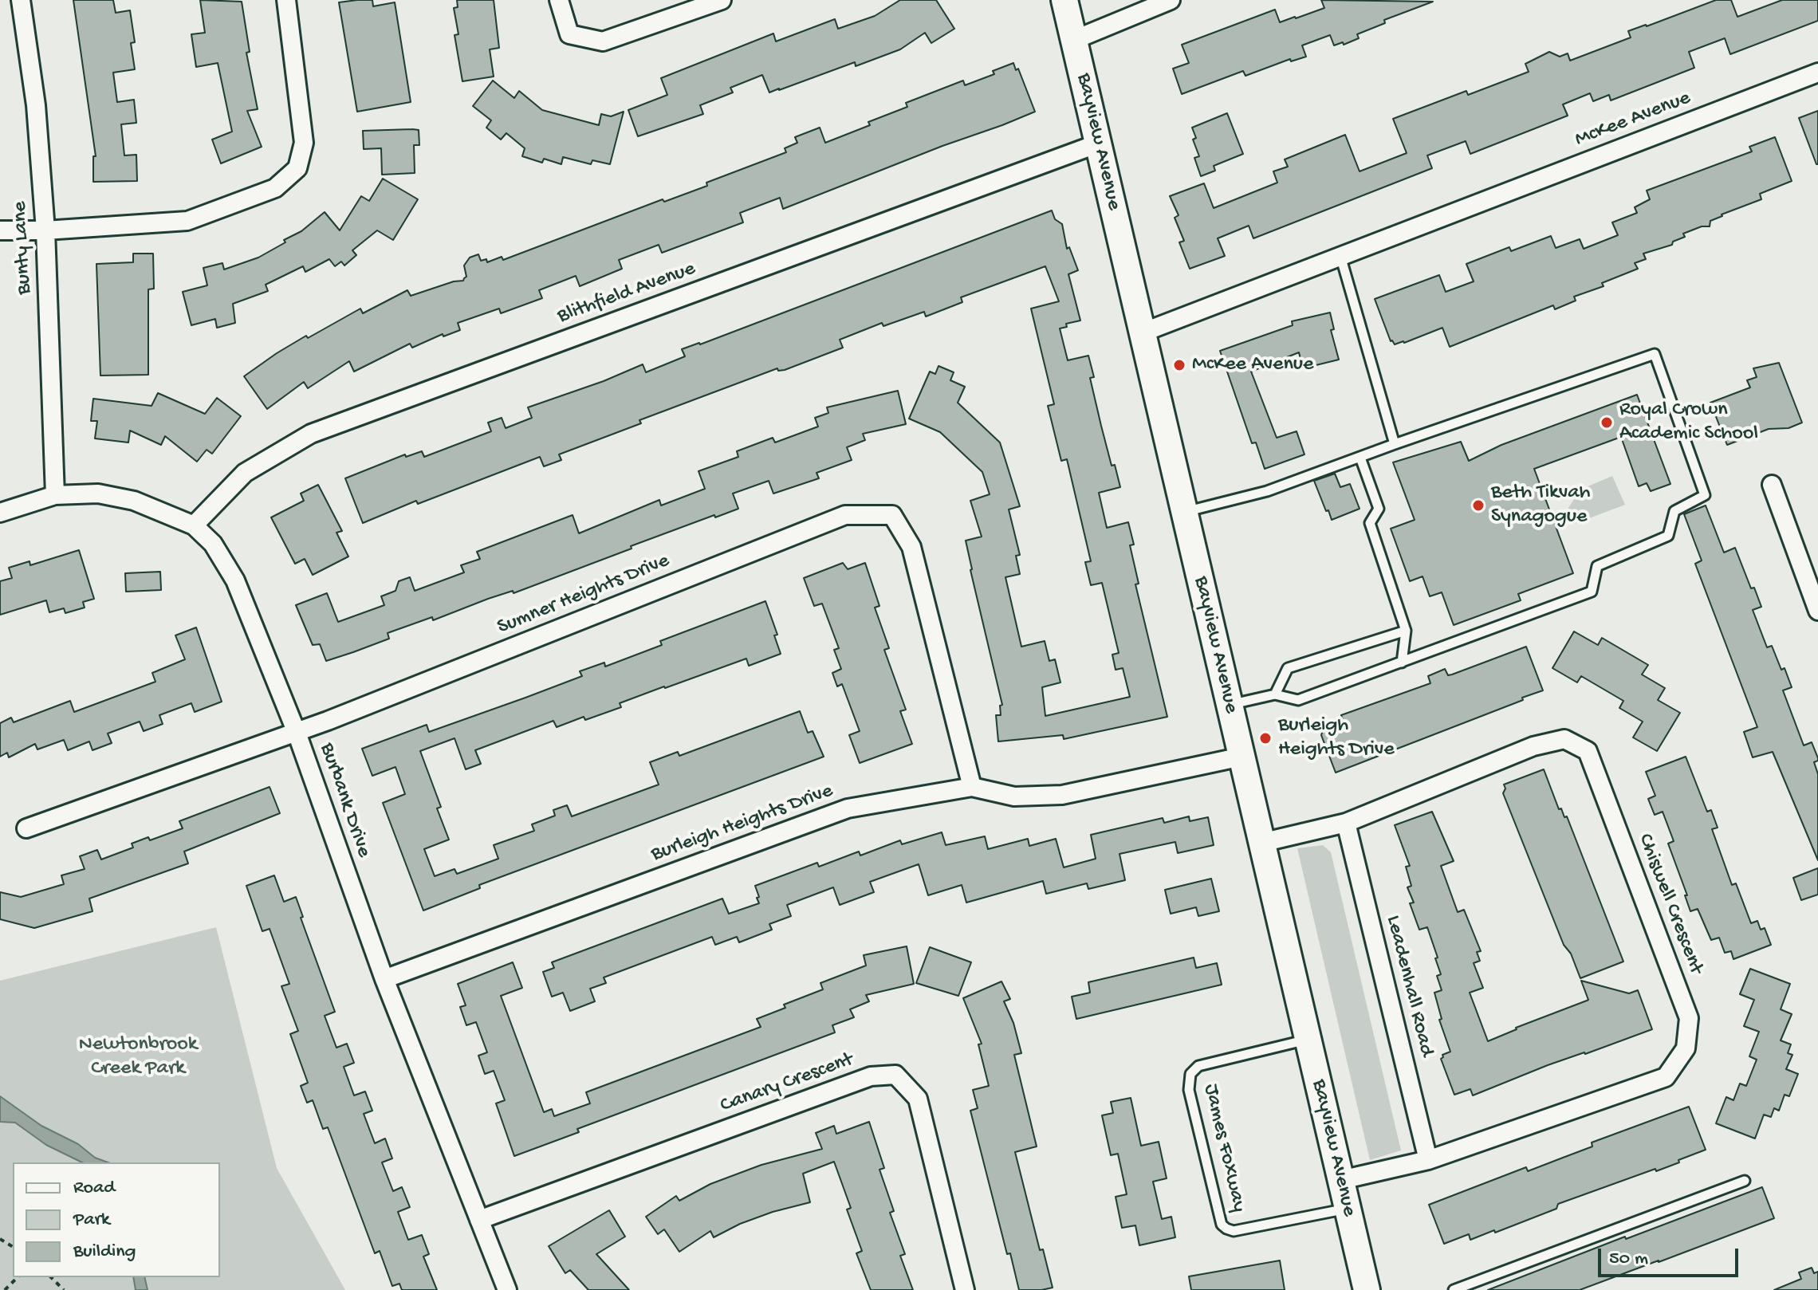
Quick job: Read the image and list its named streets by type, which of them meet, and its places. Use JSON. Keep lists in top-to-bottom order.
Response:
{
  "streets": {
    "main road": ["Bayview Avenue"],
    "street": [
      "McKee Avenue",
      "Bunty Lane",
      "Blithfield Avenue",
      "Sumner Heights Drive",
      "Burbank Drive",
      "Burleigh Heights Drive",
      "Chiswell Crescent",
      "Leadenhall Road",
      "Canary Crescent"
    ],
    "lane": ["James Foxway"]
  },
  "crossings": [
    ["McKee Avenue", "Bayview Avenue"],
    ["Bayview Avenue", "Blithfield Avenue"],
    ["Bayview Avenue", "Burleigh Heights Drive"],
    ["Bayview Avenue", "Chiswell Crescent"],
    ["Bayview Avenue", "James Foxway"],
    ["Bunty Lane", "Burbank Drive"],
    ["Blithfield Avenue", "Burbank Drive"],
    ["Sumner Heights Drive", "Burbank Drive"],
    ["Sumner Heights Drive", "Burleigh Heights Drive"],
    ["Burbank Drive", "Burleigh Heights Drive"],
    ["Burbank Drive", "Canary Crescent"],
    ["Chiswell Crescent", "Leadenhall Road"]
  ],
  "parks": ["Newtonbrook Creek Park"],
  "places": [
    "McKee Avenue",
    "Royal Crown Academic School",
    "Beth Tikvah Synagogue",
    "Burleigh Heights Drive"
  ],
  "legend": ["Road", "Park", "Building"],
  "scale_bar": "50 m"
}
